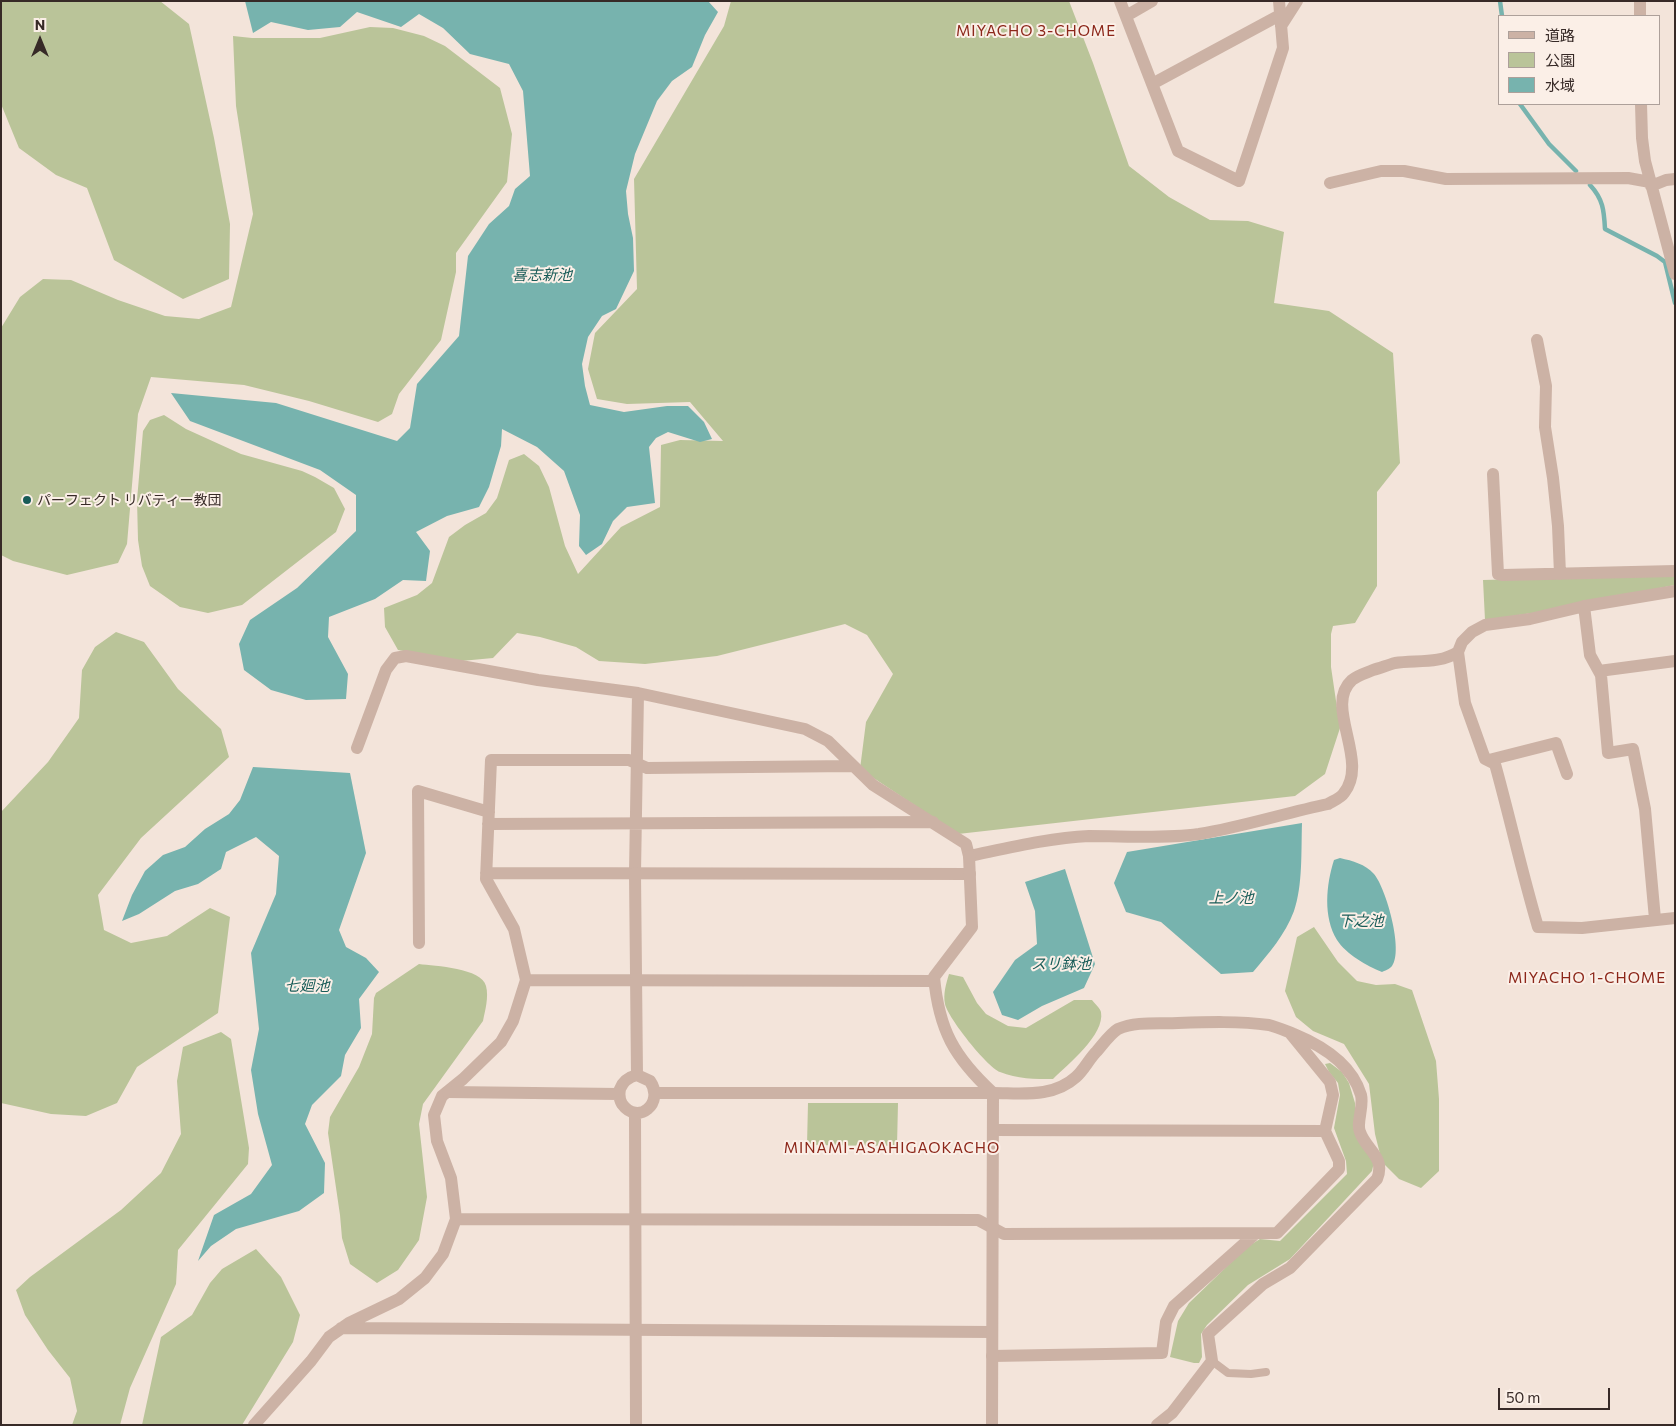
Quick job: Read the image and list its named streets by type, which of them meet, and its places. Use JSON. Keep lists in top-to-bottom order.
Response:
{
  "districts": ["MIYACHO 3-CHOME", "MIYACHO 1-CHOME", "MINAMI-ASAHIGAOKACHO"],
  "water": [
    "喜志新池",
    "上ノ池",
    "下之池",
    "スリ鉢池",
    "七廻池"
  ],
  "places": ["パーフェクト リバティー教団"],
  "legend": ["道路", "公園", "水域"],
  "scale_bar": "50 m",
  "north": "top"
}
